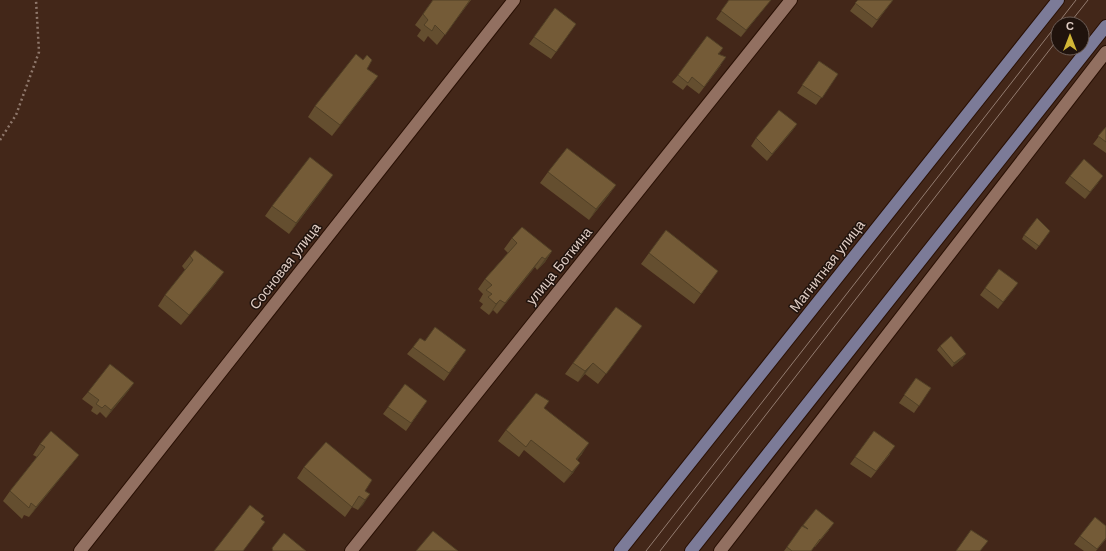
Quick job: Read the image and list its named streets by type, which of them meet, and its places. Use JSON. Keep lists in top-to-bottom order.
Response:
{
  "streets": {
    "main road": ["Магнитная улица"],
    "street": ["Сосновая улица", "улица Боткина"]
  },
  "north": "top"
}
